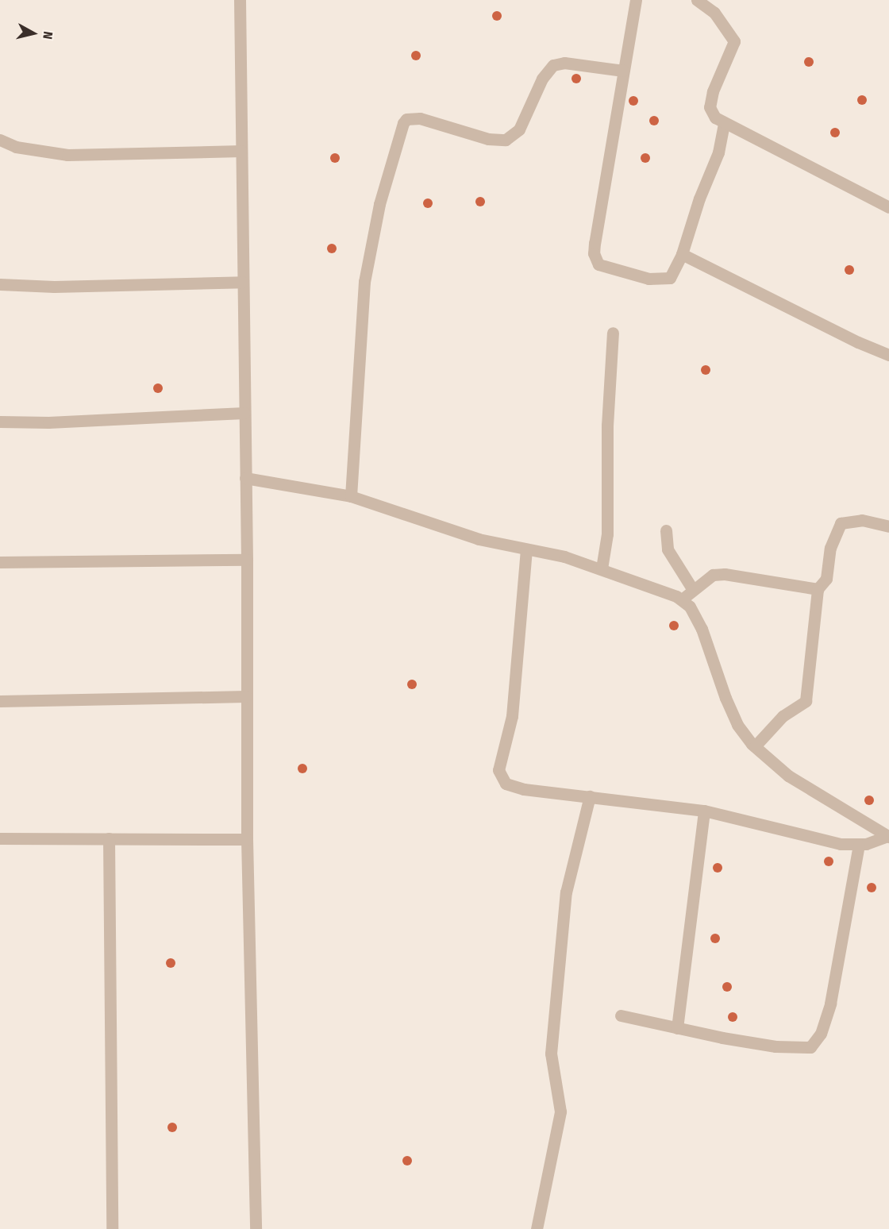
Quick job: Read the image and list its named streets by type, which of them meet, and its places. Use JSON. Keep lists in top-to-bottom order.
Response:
{
  "north": "right"
}
